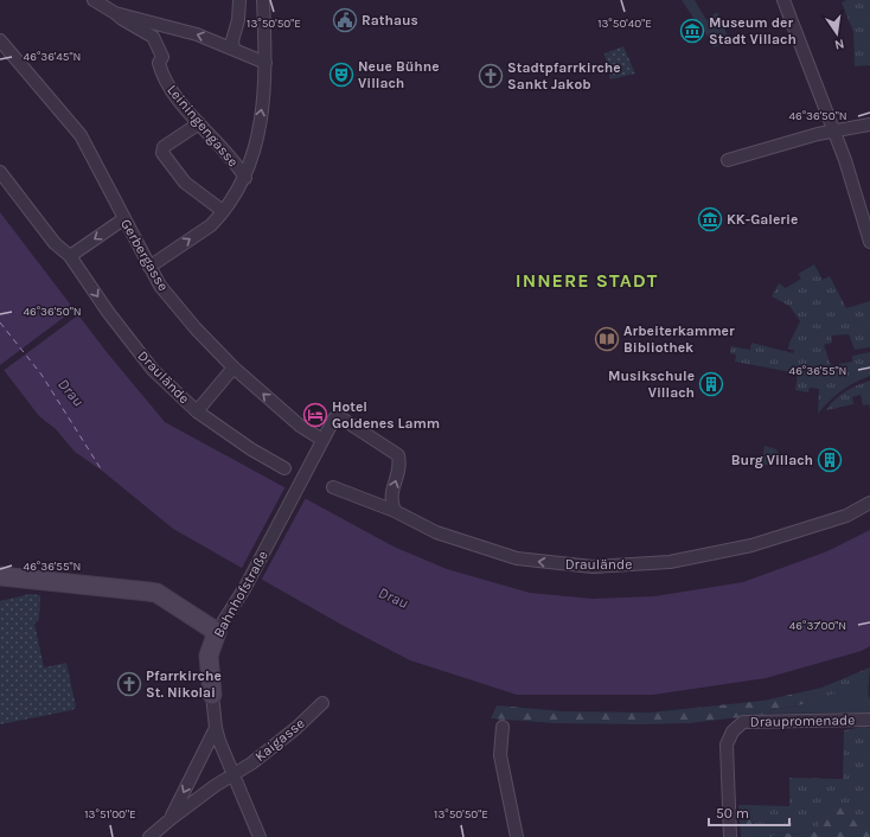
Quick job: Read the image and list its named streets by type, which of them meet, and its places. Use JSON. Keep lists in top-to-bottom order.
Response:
{
  "streets": {
    "street": [
      "Leiningengasse",
      "Gerbergasse",
      "Draulände",
      "Bahnhofstraße",
      "Draupromenade",
      "Kaigasse"
    ]
  },
  "crossings": [
    ["Gerbergasse", "Bahnhofstraße"],
    ["Draulände", "Bahnhofstraße"],
    ["Bahnhofstraße", "Kaigasse"]
  ],
  "districts": ["INNERE STADT"],
  "water": ["Drau"],
  "places": {
    "public building": ["Rathaus"],
    "museum": ["Museum der Stadt Villach", "KK-Galerie"],
    "theatre": ["Neue Bühne Villach"],
    "church": ["Stadtpfarrkirche Sankt Jakob", "Pfarrkirche St. Nikolai"],
    "library": ["Arbeiterkammer Bibliothek"],
    "building": ["Musikschule Villach", "Burg Villach"],
    "hotel": ["Hotel Goldenes Lamm"]
  },
  "scale_bar": "50 m",
  "north": "bottom",
  "coordinates": [
    "13°50'50\"E",
    "13°50'40\"E",
    "46°36'45\"N",
    "46°36'50\"N",
    "46°36'55\"N",
    "46°37'00\"N",
    "13°51'00\"E"
  ]
}
